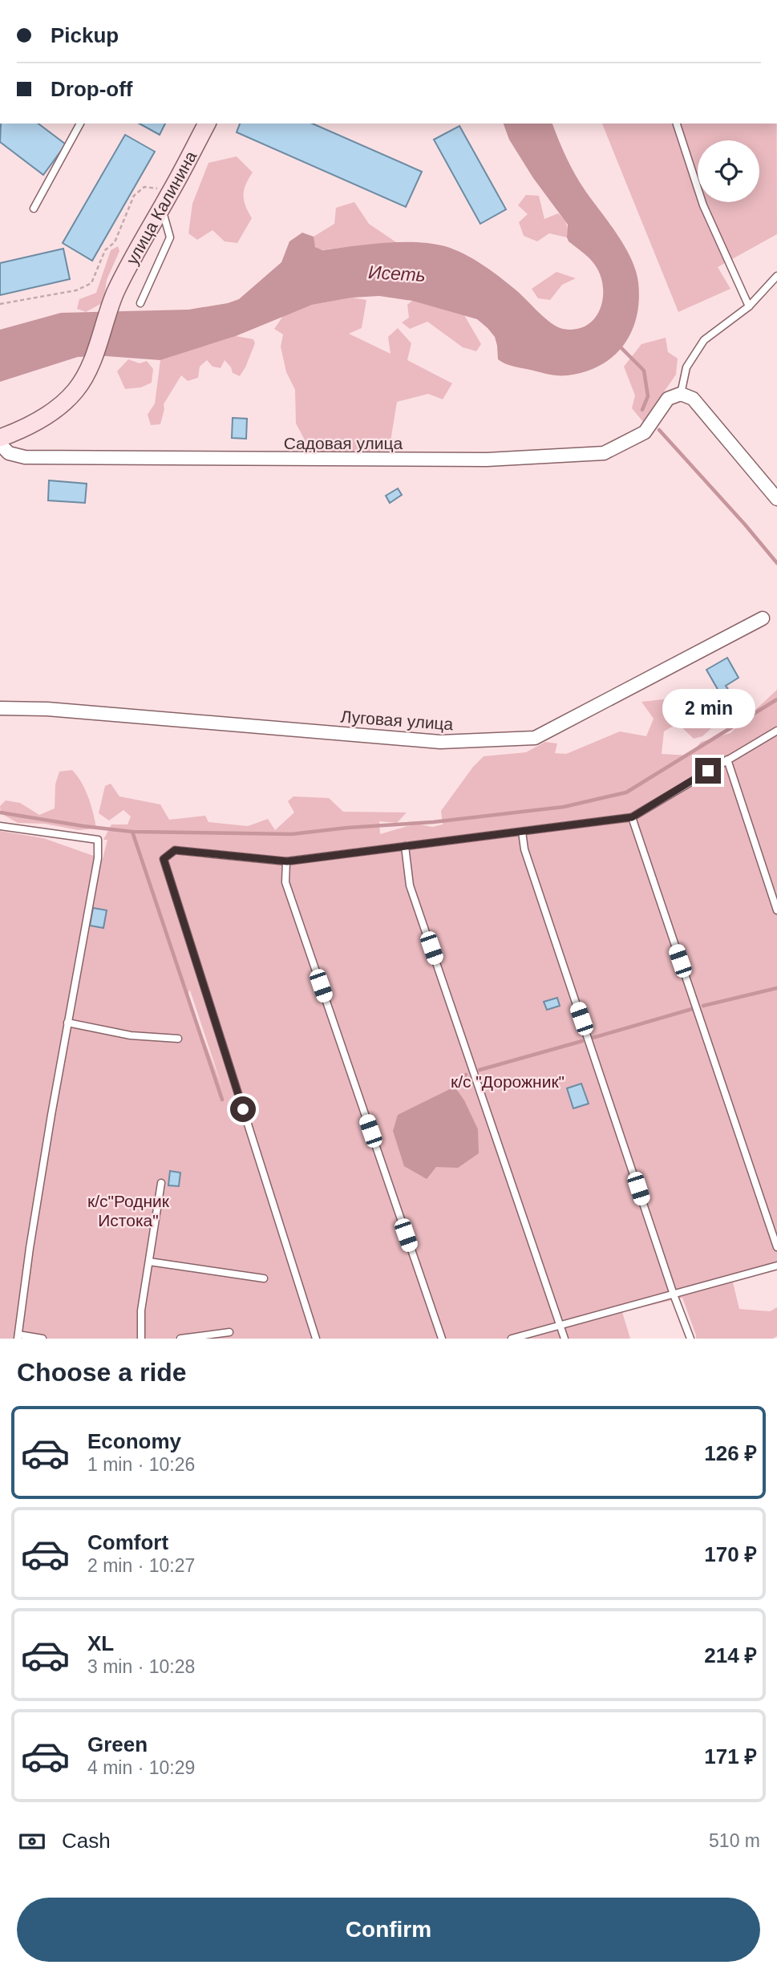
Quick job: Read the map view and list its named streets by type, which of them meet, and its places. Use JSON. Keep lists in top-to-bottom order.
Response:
{
  "streets": {
    "main road": ["улица Калинина"],
    "street": ["Садовая улица", "Луговая улица"]
  },
  "water": ["Исеть"],
  "parks": ["к/с \"Дорожник\"", "к/с\"Родник Истока\""],
  "page": {
    "banner": ["Pickup", "Drop-off"],
    "bubble": "2 min",
    "heading": "Choose a ride",
    "list": [
      {
        "name": "Economy",
        "note": "1 min · 10:26",
        "value": "126 ₽"
      },
      {
        "name": "Comfort",
        "note": "2 min · 10:27",
        "value": "170 ₽"
      },
      {
        "name": "XL",
        "note": "3 min · 10:28",
        "value": "214 ₽"
      },
      {
        "name": "Green",
        "note": "4 min · 10:29",
        "value": "171 ₽"
      }
    ],
    "pay": ["Cash", "510 m"],
    "buttons": "Confirm"
  }
}
